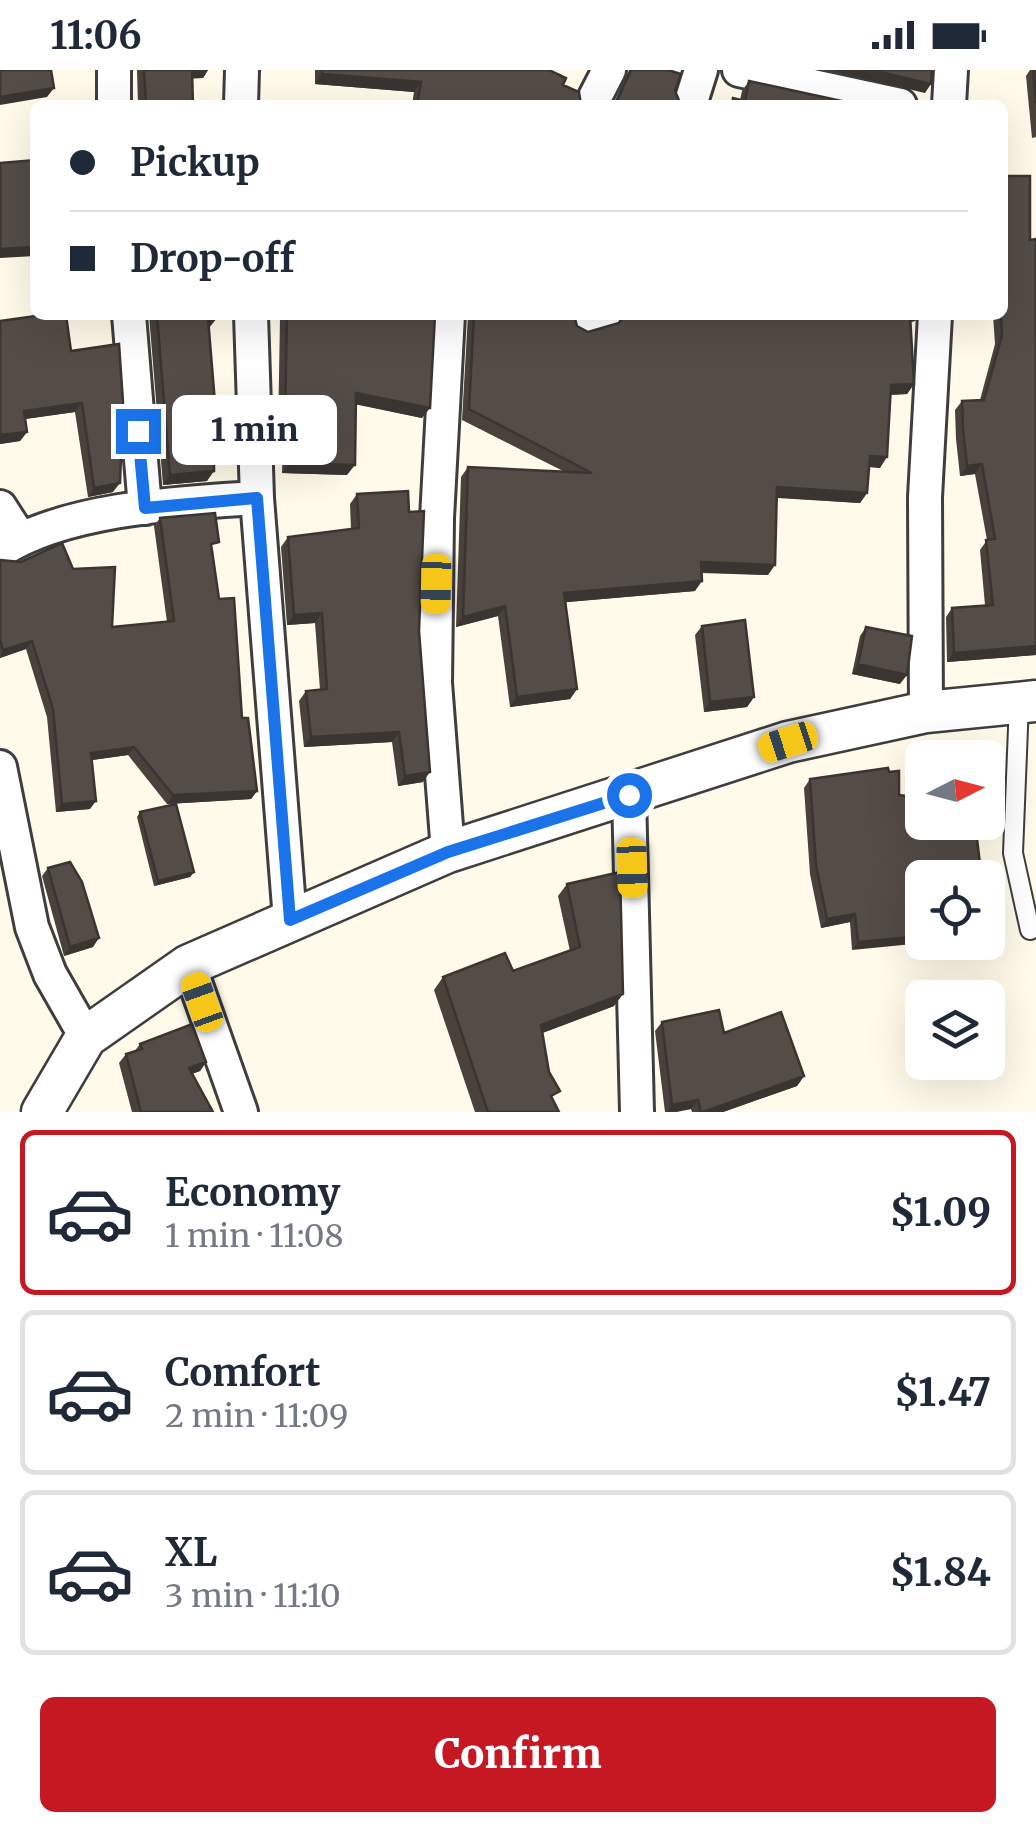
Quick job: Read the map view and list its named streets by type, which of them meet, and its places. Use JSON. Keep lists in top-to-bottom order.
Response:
{
  "north": "right",
  "page": {
    "status": "11:06",
    "banner": ["Pickup", "Drop-off"],
    "bubble": "1 min",
    "list": [
      {
        "name": "Economy",
        "note": "1 min · 11:08",
        "value": "$1.09"
      },
      {
        "name": "Comfort",
        "note": "2 min · 11:09",
        "value": "$1.47"
      },
      {
        "name": "XL",
        "note": "3 min · 11:10",
        "value": "$1.84"
      }
    ],
    "buttons": "Confirm"
  }
}
